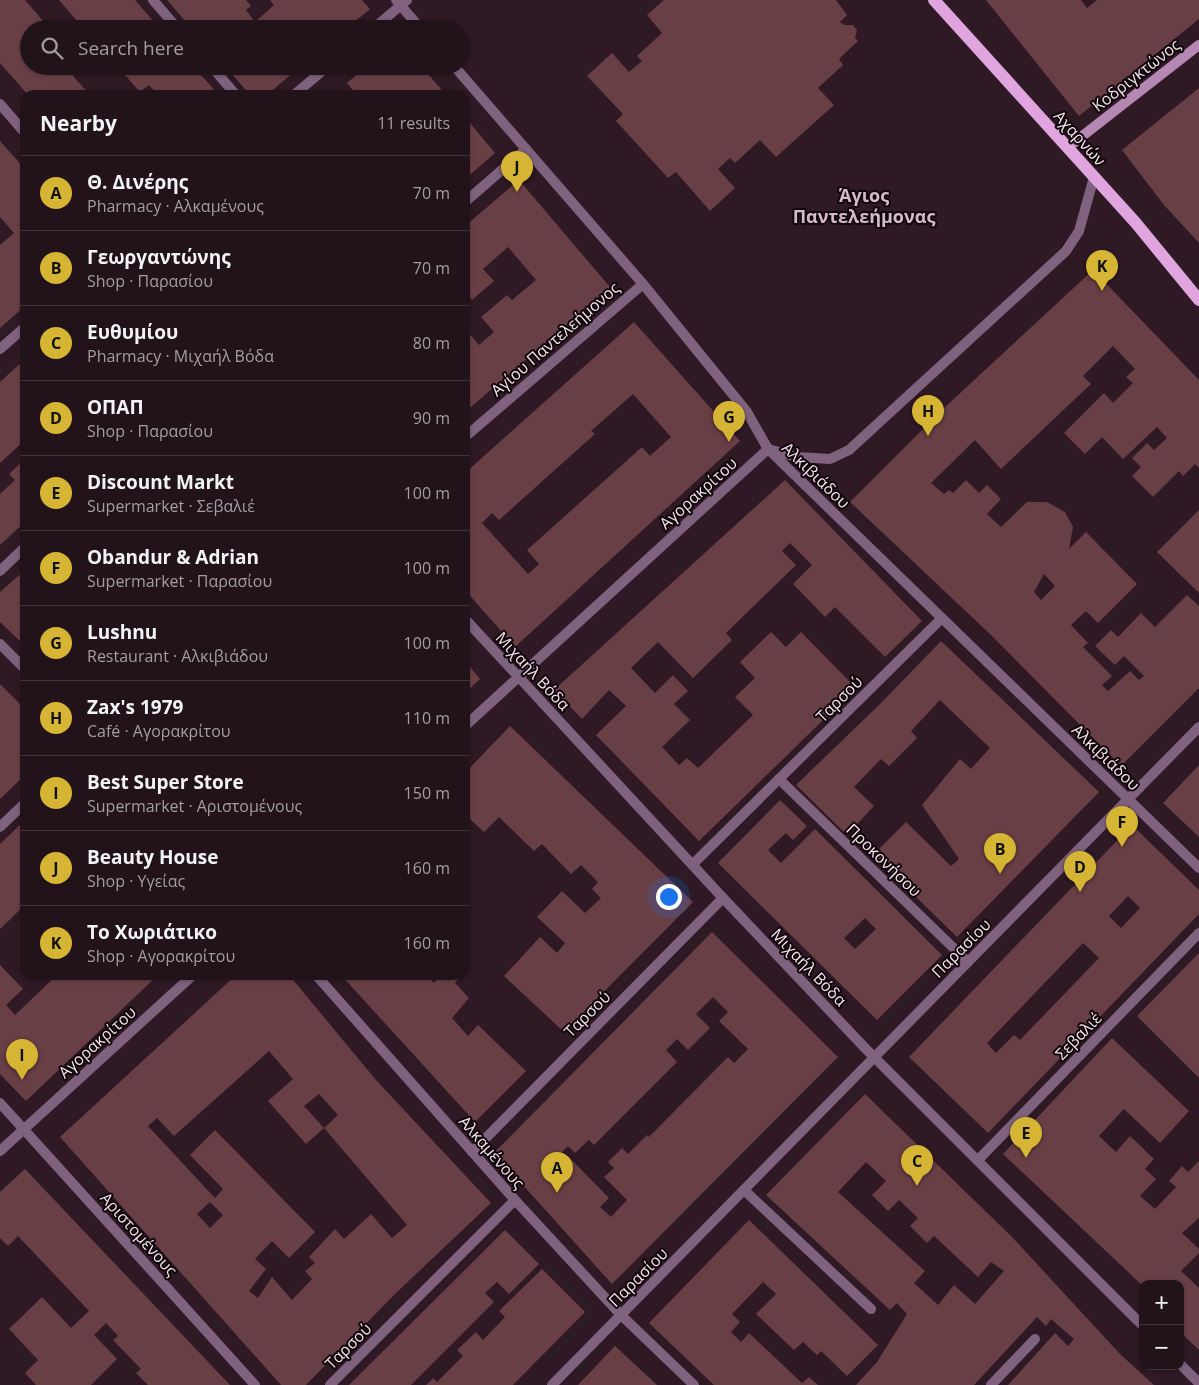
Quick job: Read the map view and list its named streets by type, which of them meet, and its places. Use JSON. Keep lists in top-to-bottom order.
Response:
{
  "streets": {
    "main road": ["Κοδριγκτώνος", "Αχαρνών"],
    "street": [
      "Αγίου Παντελεήμονος",
      "Αλκιβιάδου",
      "Αγορακρίτου",
      "Μιχαήλ Βόδα",
      "Ταρσού",
      "Προκονήσου",
      "Παρασίου",
      "Σεβαλιέ",
      "Αλκαμένους",
      "Αριστομένους"
    ]
  },
  "crossings": [
    ["Κοδριγκτώνος", "Αχαρνών"],
    ["Αγίου Παντελεήμονος", "Αλκιβιάδου"],
    ["Αλκιβιάδου", "Αγορακρίτου"],
    ["Αλκιβιάδου", "Ταρσού"],
    ["Αλκιβιάδου", "Παρασίου"],
    ["Αγορακρίτου", "Μιχαήλ Βόδα"],
    ["Αγορακρίτου", "Αριστομένους"],
    ["Μιχαήλ Βόδα", "Ταρσού"],
    ["Μιχαήλ Βόδα", "Παρασίου"],
    ["Μιχαήλ Βόδα", "Σεβαλιέ"],
    ["Ταρσού", "Προκονήσου"],
    ["Ταρσού", "Αλκαμένους"],
    ["Προκονήσου", "Παρασίου"],
    ["Παρασίου", "Αλκαμένους"]
  ],
  "districts": ["Άγιος Παντελεήμονας"],
  "page": {
    "search": "Search here",
    "heading": ["Nearby", "11 results"],
    "pins": [
      "J",
      "K",
      "H",
      "G",
      "F",
      "B",
      "D",
      "I",
      "E",
      "C",
      "A"
    ],
    "list": [
      {
        "mark": "A",
        "name": "Θ. Δινέρης",
        "note": "Pharmacy · Αλκαμένους",
        "value": "70 m"
      },
      {
        "mark": "B",
        "name": "Γεωργαντώνης",
        "note": "Shop · Παρασίου",
        "value": "70 m"
      },
      {
        "mark": "C",
        "name": "Ευθυμίου",
        "note": "Pharmacy · Μιχαήλ Βόδα",
        "value": "80 m"
      },
      {
        "mark": "D",
        "name": "ΟΠΑΠ",
        "note": "Shop · Παρασίου",
        "value": "90 m"
      },
      {
        "mark": "E",
        "name": "Discount Markt",
        "note": "Supermarket · Σεβαλιέ",
        "value": "100 m"
      },
      {
        "mark": "F",
        "name": "Obandur & Adrian",
        "note": "Supermarket · Παρασίου",
        "value": "100 m"
      },
      {
        "mark": "G",
        "name": "Lushnu",
        "note": "Restaurant · Αλκιβιάδου",
        "value": "100 m"
      },
      {
        "mark": "H",
        "name": "Zax's 1979",
        "note": "Café · Αγορακρίτου",
        "value": "110 m"
      },
      {
        "mark": "I",
        "name": "Best Super Store",
        "note": "Supermarket · Αριστομένους",
        "value": "150 m"
      },
      {
        "mark": "J",
        "name": "Beauty House",
        "note": "Shop · Υγείας",
        "value": "160 m"
      },
      {
        "mark": "K",
        "name": "Το Χωριάτικο",
        "note": "Shop · Αγορακρίτου",
        "value": "160 m"
      }
    ],
    "map_buttons": ["+", "−"]
  }
}
